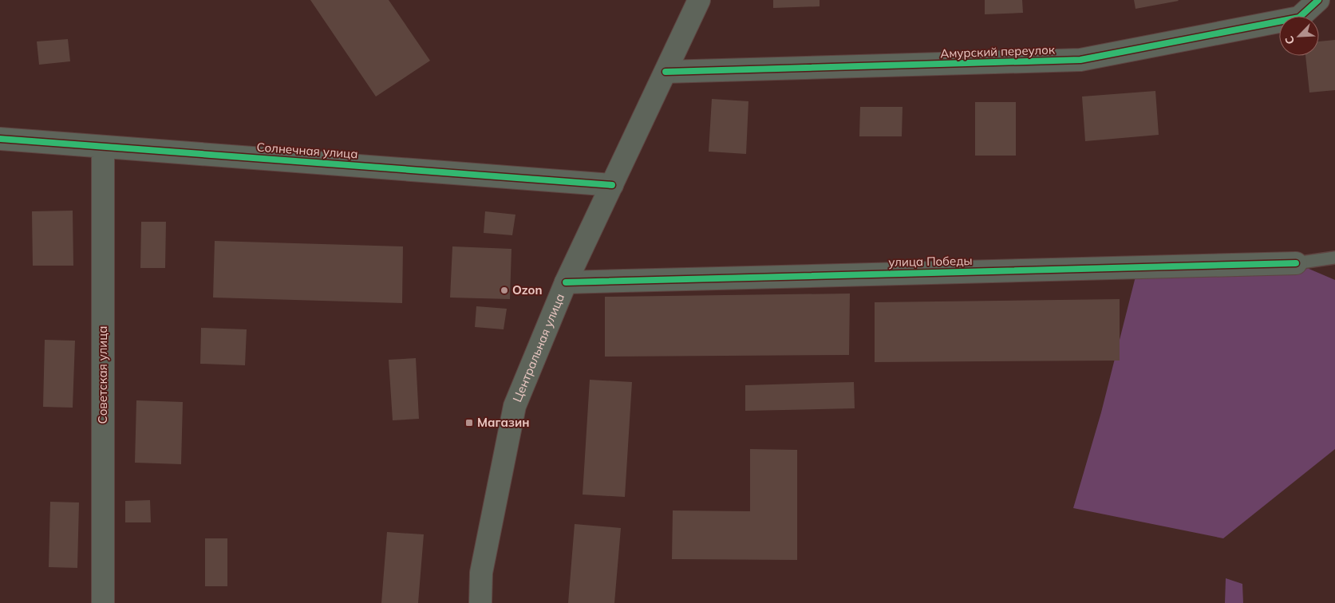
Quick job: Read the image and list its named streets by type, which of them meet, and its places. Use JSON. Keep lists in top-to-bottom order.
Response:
{
  "streets": {
    "street": [
      "Амурский переулок",
      "Солнечная улица",
      "улица Победы",
      "Центральная улица",
      "Советская улица"
    ]
  },
  "crossings": [
    ["Амурский переулок", "Центральная улица"],
    ["Солнечная улица", "Центральная улица"],
    ["Солнечная улица", "Советская улица"],
    ["улица Победы", "Центральная улица"]
  ],
  "places": {
    "other": ["Ozon"],
    "transit": ["Магазин"]
  },
  "north": "bottom left"
}
